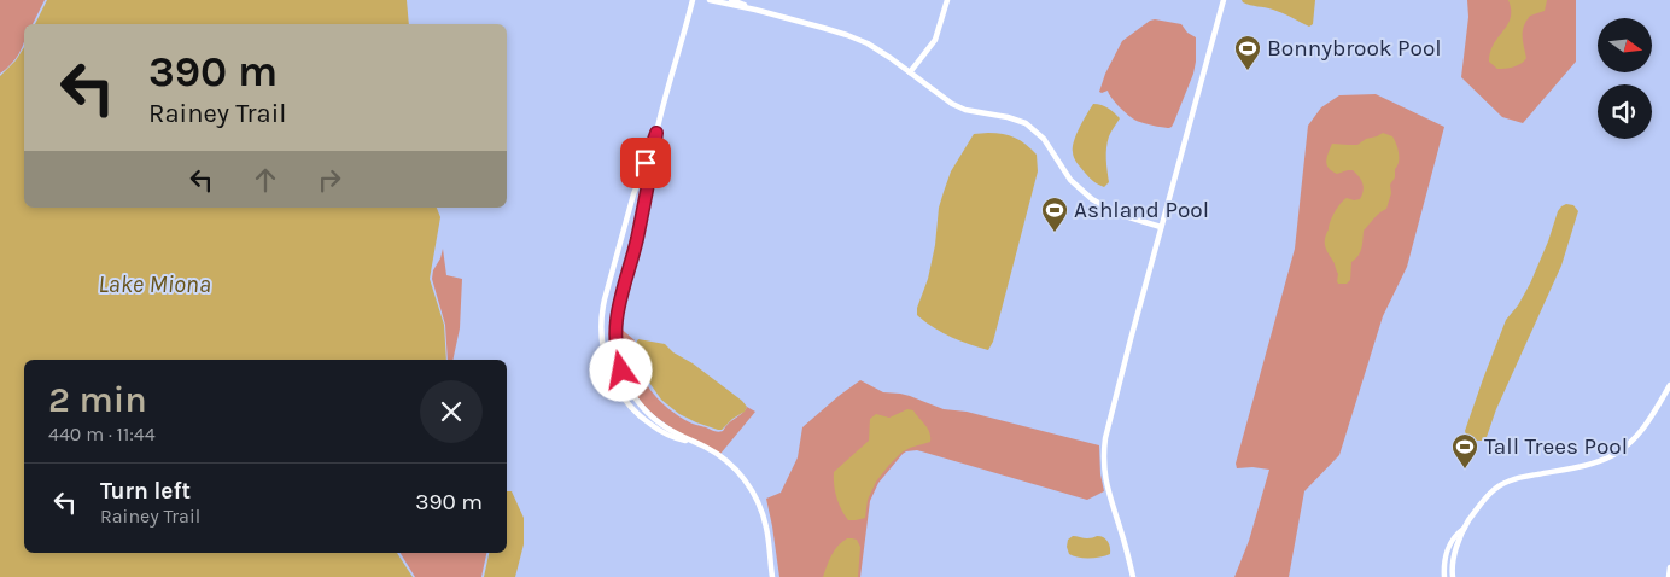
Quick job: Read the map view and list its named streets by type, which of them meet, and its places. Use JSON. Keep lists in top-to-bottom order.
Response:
{
  "water": ["Lake Miona"],
  "places": {
    "sports": ["Bonnybrook Pool", "Ashland Pool", "Tall Trees Pool"]
  },
  "north": "right",
  "page": {
    "turn": ["390 m", "Rainey Trail"],
    "heading": ["2 min", "440 m · 11:44"],
    "list": [
      {
        "name": "Turn left",
        "note": "Rainey Trail",
        "value": "390 m"
      }
    ]
  }
}
